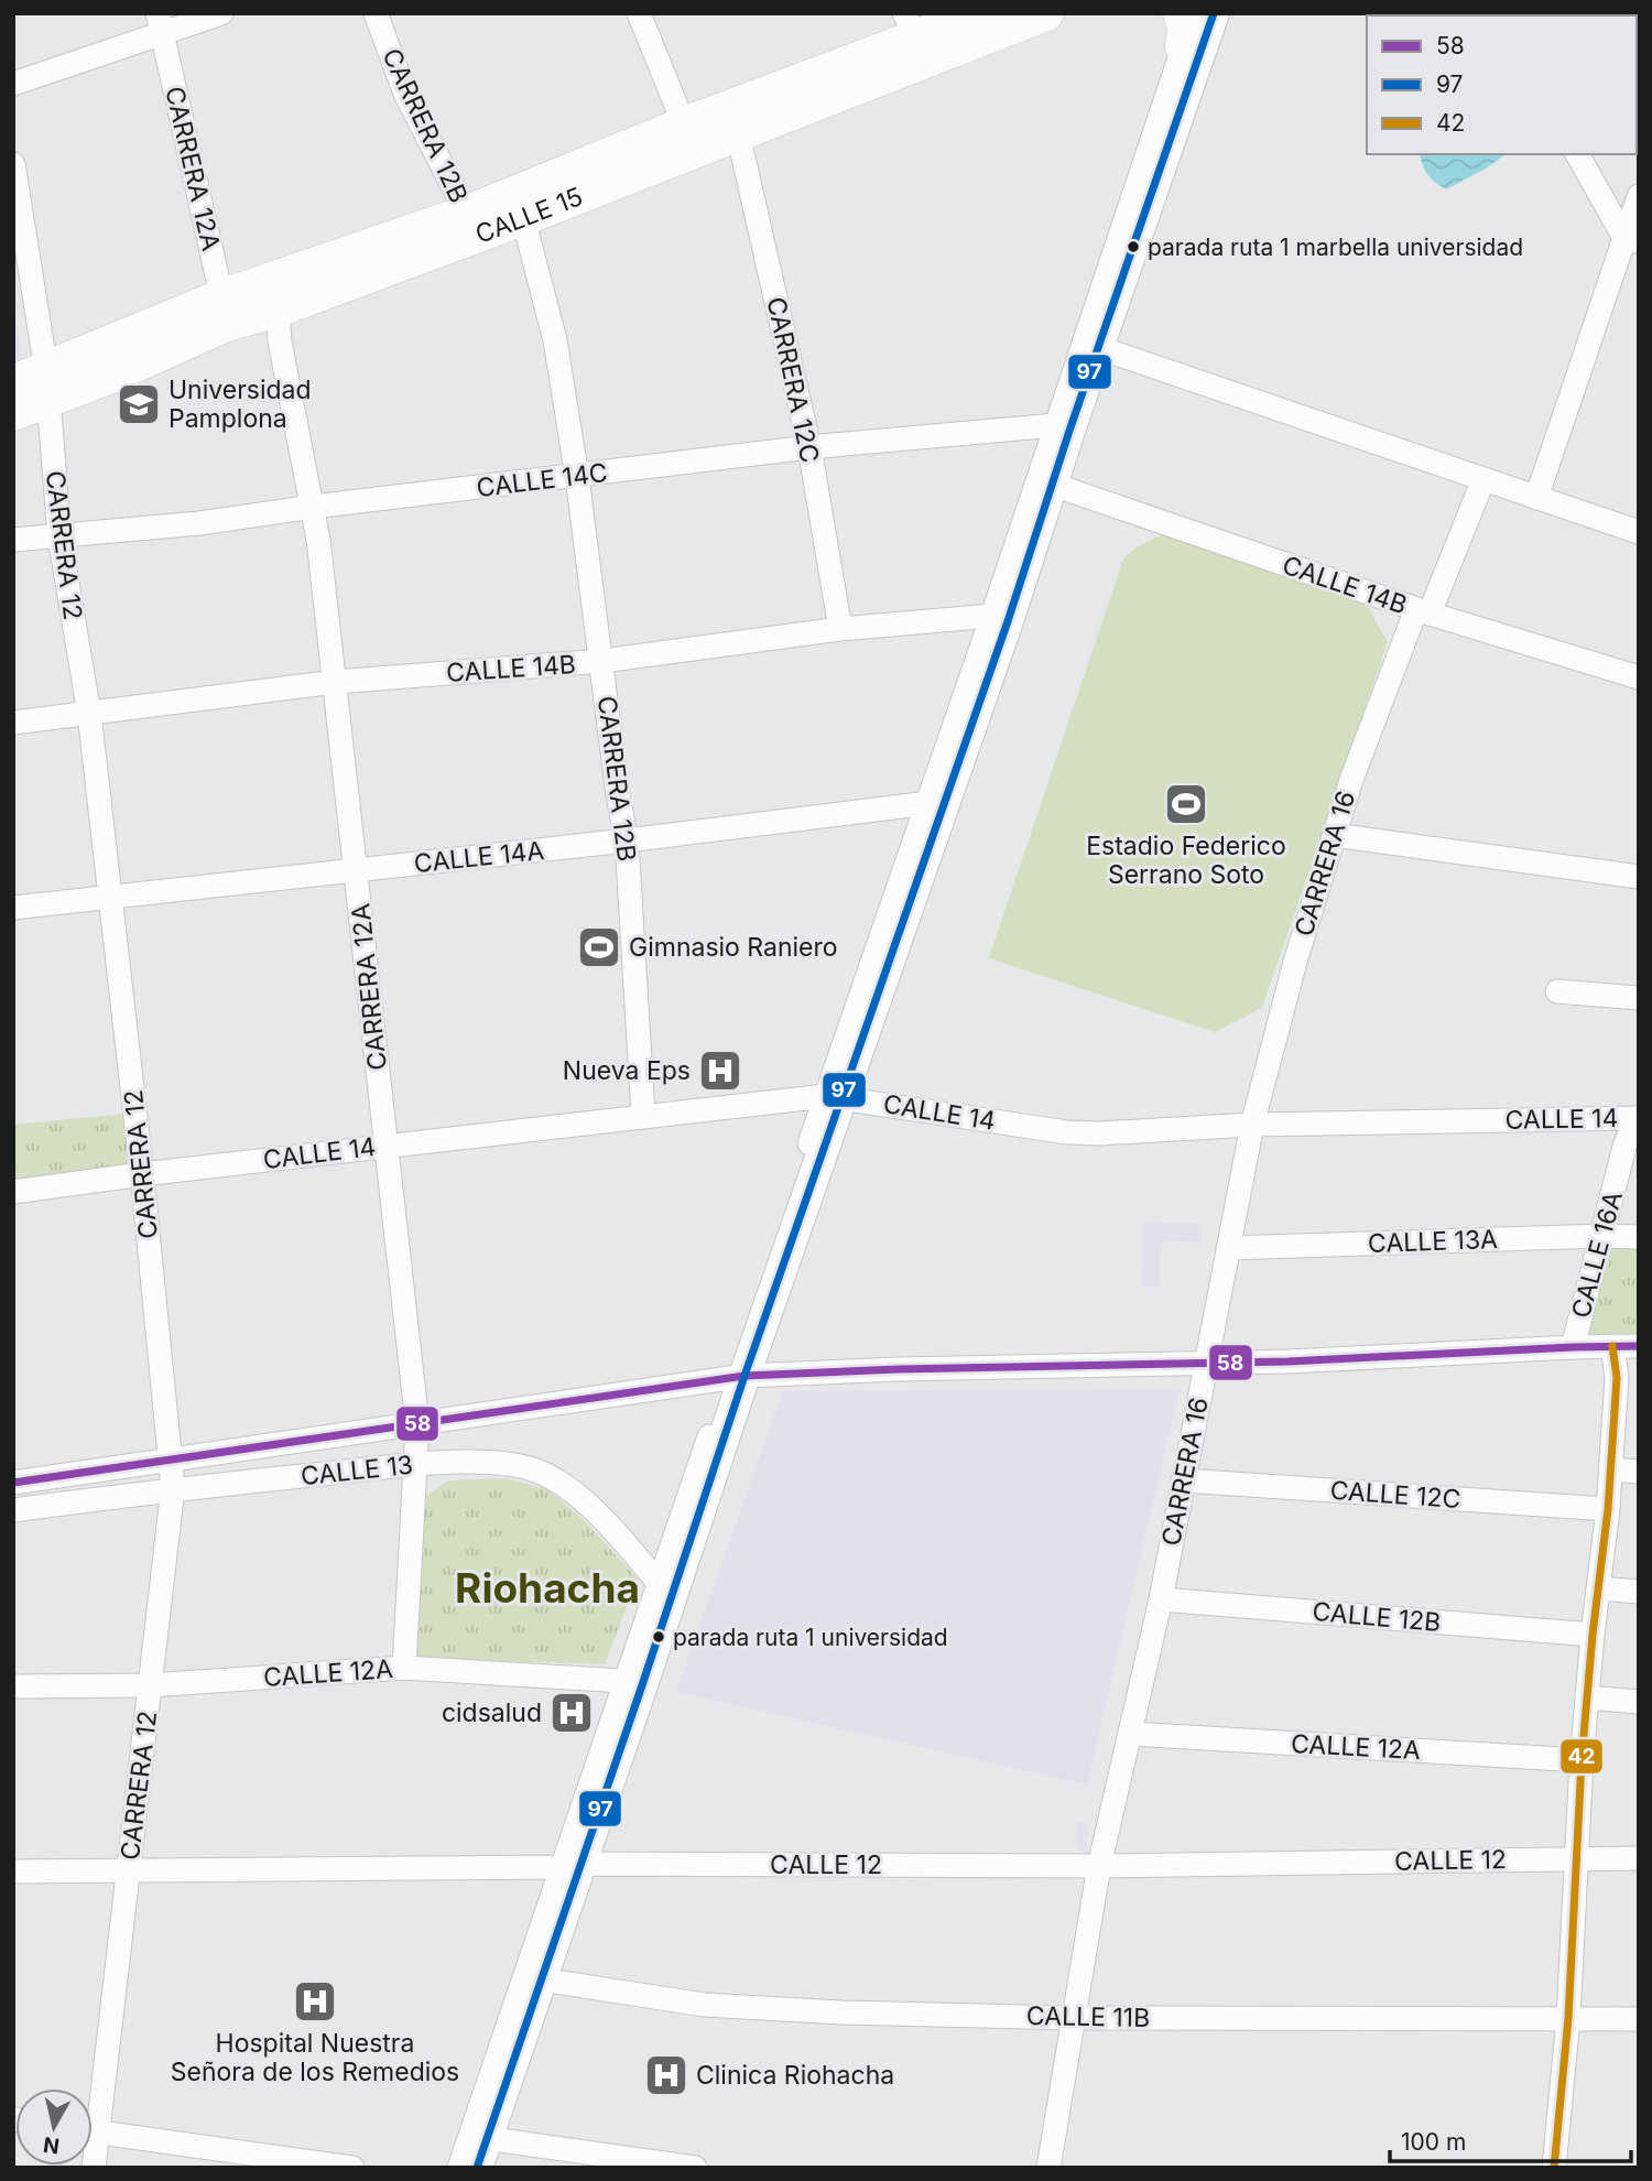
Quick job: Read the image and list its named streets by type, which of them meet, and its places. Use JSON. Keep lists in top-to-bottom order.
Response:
{
  "streets": {
    "highway": ["CALLE 15"],
    "street": [
      "CARRERA 12B",
      "CARRERA 12A",
      "CARRERA 12C",
      "CALLE 14C",
      "CARRERA 12",
      "CALLE 14B",
      "CALLE 14A",
      "CARRERA 16",
      "CALLE 14",
      "CALLE 13A",
      "CALLE 16A",
      "CALLE 13",
      "CALLE 12C",
      "CALLE 12B",
      "CALLE 12A",
      "CALLE 12",
      "CALLE 11B"
    ]
  },
  "crossings": [
    ["CARRERA 12B", "CALLE 15"],
    ["CARRERA 12B", "CALLE 14C"],
    ["CARRERA 12B", "CALLE 14B"],
    ["CARRERA 12B", "CALLE 14A"],
    ["CARRERA 12B", "CALLE 14"],
    ["CARRERA 12A", "CALLE 15"],
    ["CARRERA 12A", "CALLE 14C"],
    ["CARRERA 12A", "CALLE 14B"],
    ["CARRERA 12A", "CALLE 14A"],
    ["CARRERA 12A", "CALLE 14"],
    ["CARRERA 12A", "CALLE 13"],
    ["CARRERA 12A", "CALLE 12A"],
    ["CALLE 15", "CARRERA 12C"],
    ["CALLE 15", "CARRERA 12"],
    ["CARRERA 12C", "CALLE 14C"],
    ["CARRERA 12C", "CALLE 14B"],
    ["CALLE 14C", "CARRERA 12"],
    ["CARRERA 12", "CALLE 14B"],
    ["CARRERA 12", "CALLE 14A"],
    ["CARRERA 12", "CALLE 14"],
    ["CARRERA 12", "CALLE 13"],
    ["CARRERA 12", "CALLE 12A"],
    ["CARRERA 12", "CALLE 12"],
    ["CALLE 14B", "CARRERA 16"],
    ["CARRERA 16", "CALLE 14"],
    ["CARRERA 16", "CALLE 13A"],
    ["CARRERA 16", "CALLE 13"],
    ["CARRERA 16", "CALLE 12C"],
    ["CARRERA 16", "CALLE 12B"],
    ["CARRERA 16", "CALLE 12A"],
    ["CARRERA 16", "CALLE 12"],
    ["CARRERA 16", "CALLE 11B"],
    ["CALLE 14", "CALLE 16A"],
    ["CALLE 13A", "CALLE 16A"],
    ["CALLE 16A", "CALLE 13"]
  ],
  "districts": ["Riohacha"],
  "places": {
    "other": ["parada ruta 1 marbella universidad", "parada ruta 1 universidad"],
    "school or university": ["Universidad Pamplona"],
    "sports": ["Estadio Federico Serrano Soto", "Gimnasio Raniero"],
    "hospital": [
      "Nueva Eps",
      "cidsalud",
      "Hospital Nuestra Señora de los Remedios",
      "Clinica Riohacha"
    ]
  },
  "lines": ["transit line 97", "transit line 58", "transit line 42"],
  "legend": ["58", "97", "42"],
  "scale_bar": "100 m",
  "north": "bottom"
}
